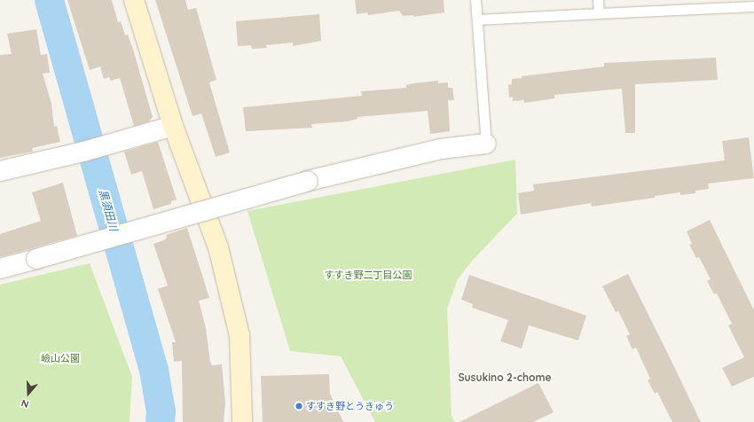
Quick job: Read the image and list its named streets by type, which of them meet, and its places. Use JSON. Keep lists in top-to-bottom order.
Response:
{
  "districts": ["Susukino 2-chome"],
  "water": ["黒須田川"],
  "parks": ["すすき野二丁目公園", "嶮山公園"],
  "places": ["すすき野とうきゅう"],
  "north": "bottom"
}
